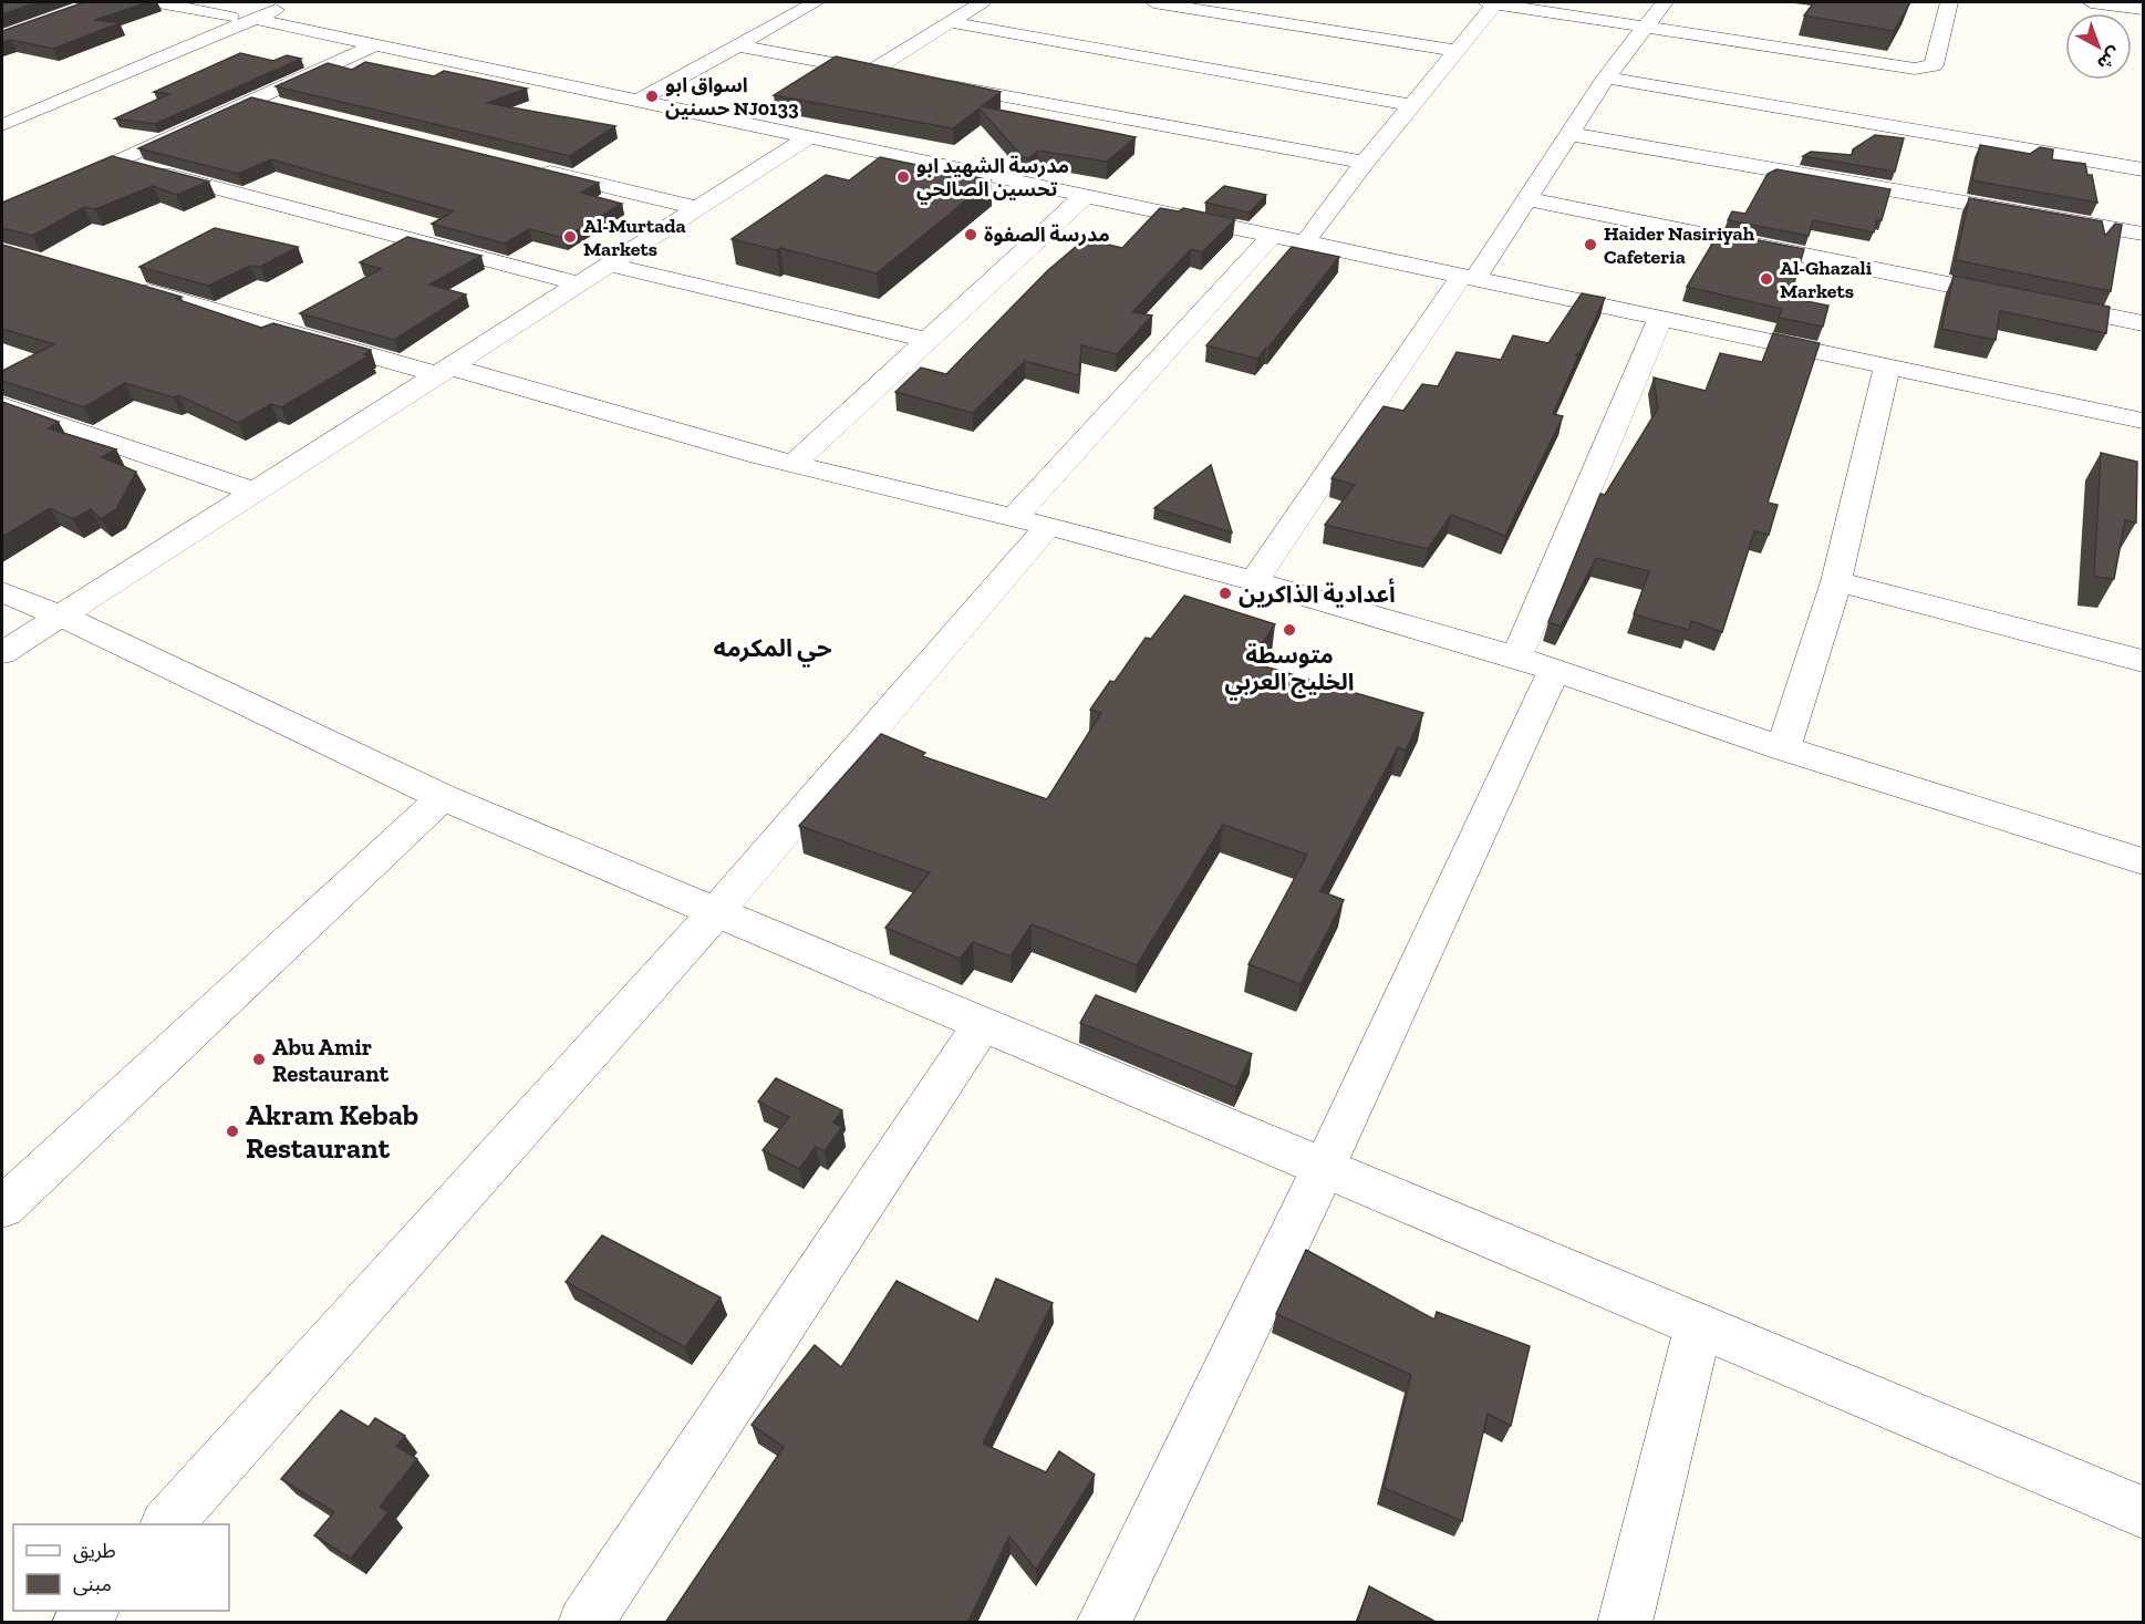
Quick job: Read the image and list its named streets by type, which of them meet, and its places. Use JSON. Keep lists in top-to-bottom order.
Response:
{
  "districts": ["حي المكرمه"],
  "places": [
    "اسواق ابو حسنين NJ0133",
    "مدرسة الشهيد ابو تحسين الصالحي",
    "مدرسة الصفوة",
    "Al-Murtada Markets",
    "Haider Nasiriyah Cafeteria",
    "Al-Ghazali Markets",
    "أعدادية الذاكرين",
    "متوسطة الخليج العربي",
    "Abu Amir Restaurant",
    "Akram Kebab Restaurant"
  ],
  "legend": ["طريق", "مبنى"],
  "north": "bottom right"
}
